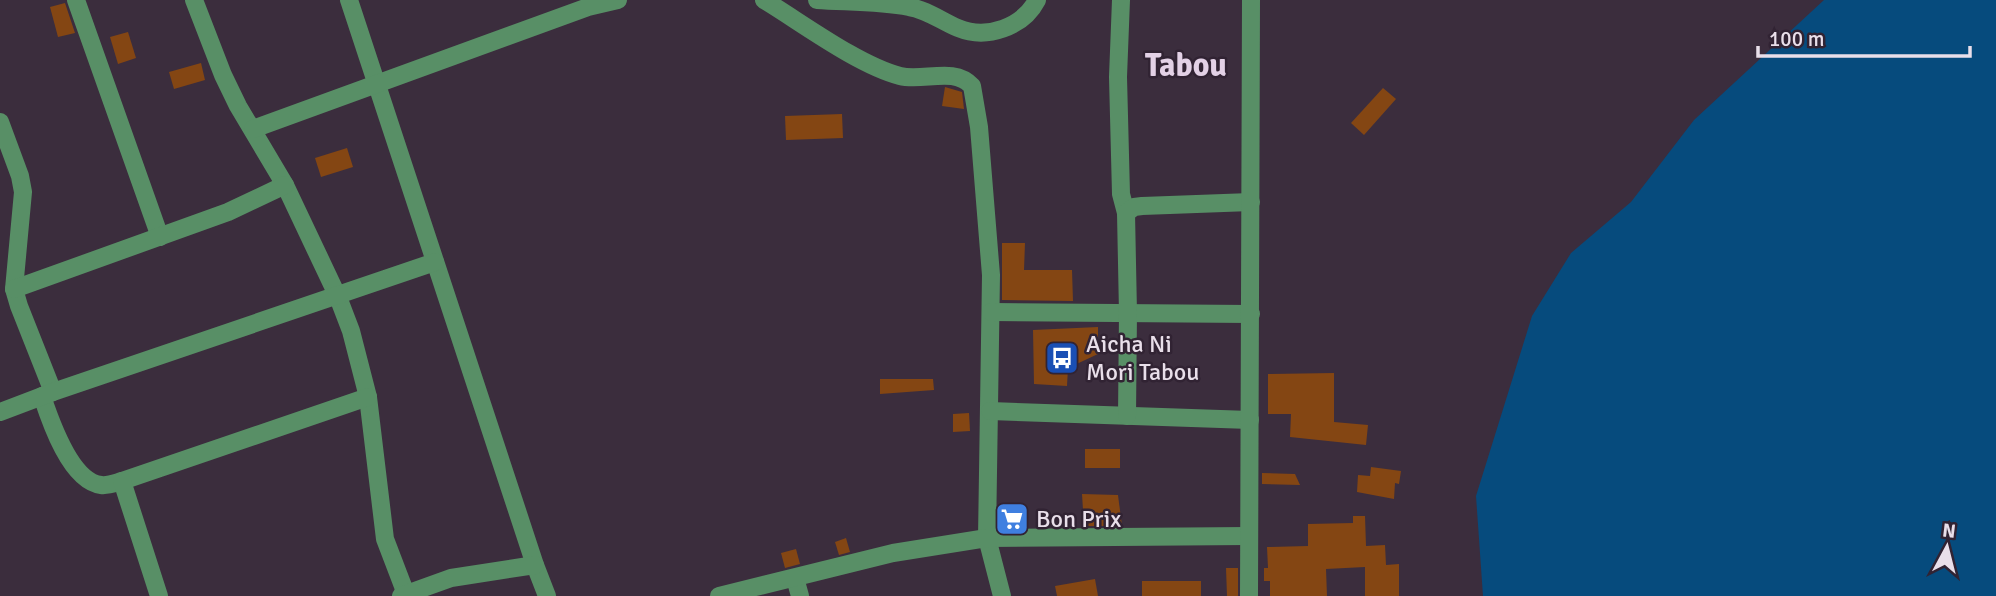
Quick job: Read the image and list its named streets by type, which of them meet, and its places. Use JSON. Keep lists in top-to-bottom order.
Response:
{
  "districts": ["Tabou"],
  "places": {
    "bus stop": ["Aicha Ni Mori Tabou"],
    "supermarket": ["Bon Prix"]
  },
  "scale_bar": "100 m",
  "north": "top"
}
